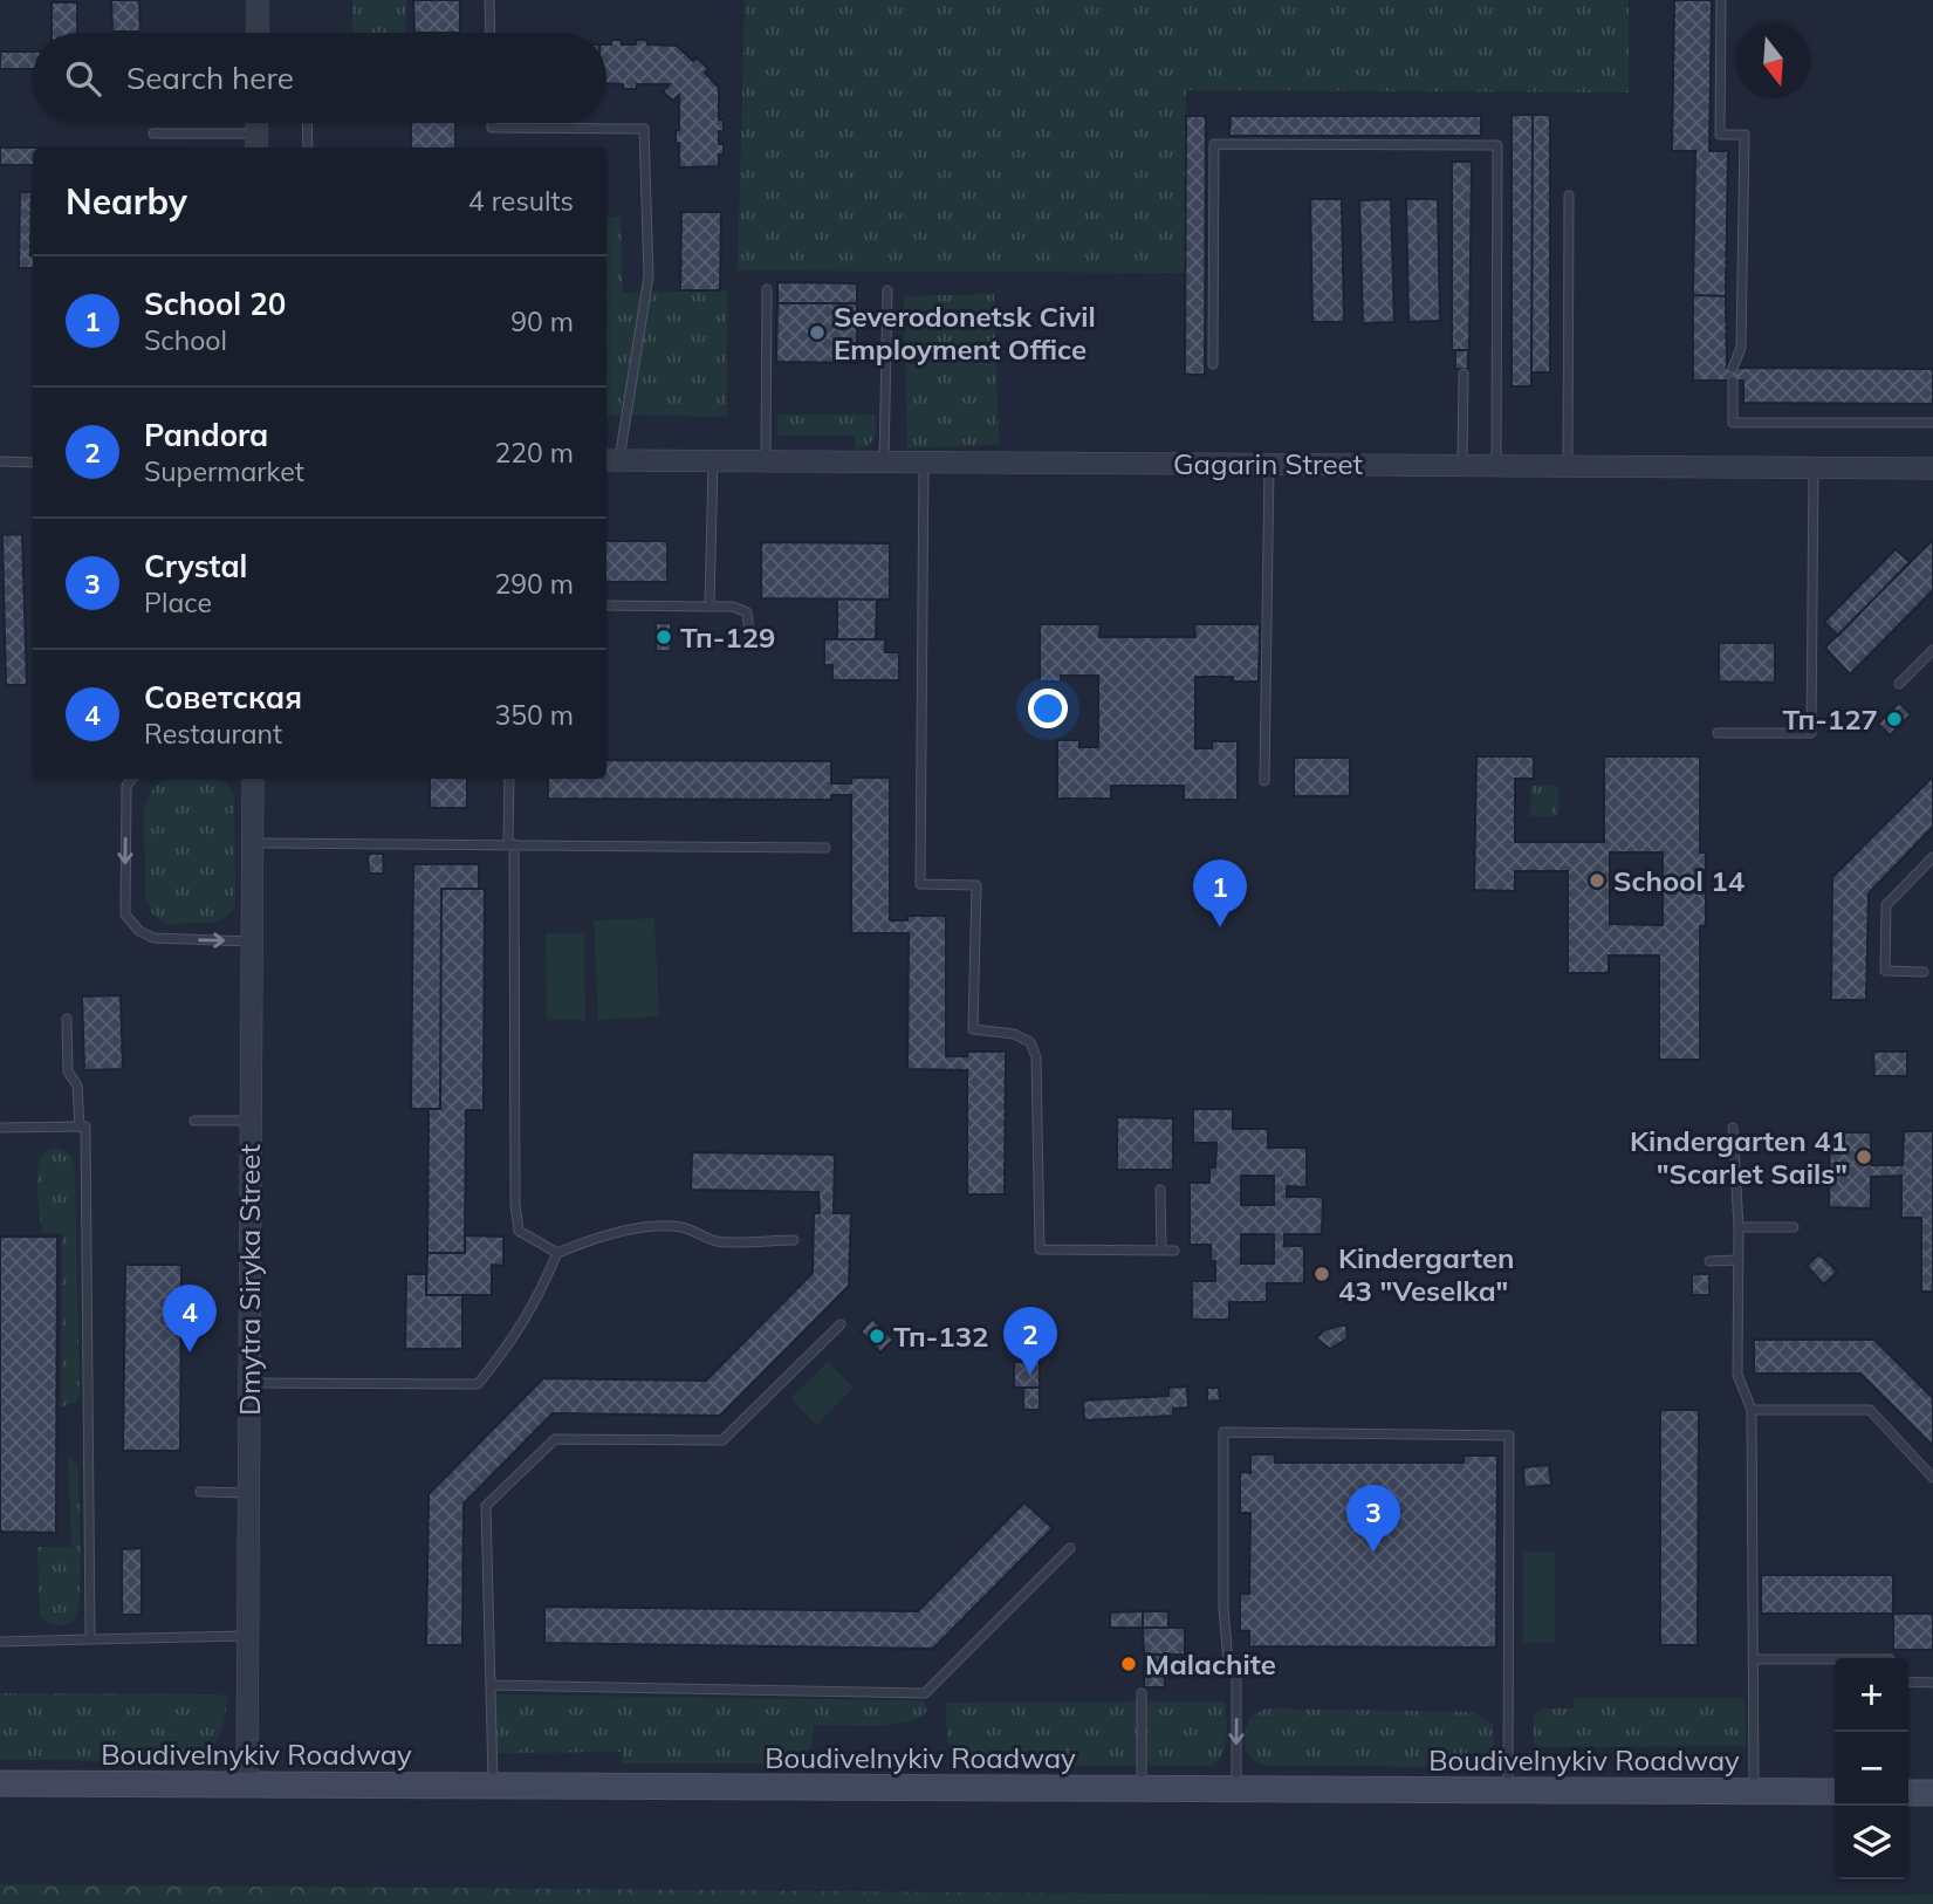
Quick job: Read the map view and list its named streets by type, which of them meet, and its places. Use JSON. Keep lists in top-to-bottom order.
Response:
{
  "streets": {
    "main road": ["Boudivelnykiv Roadway"],
    "street": ["Gagarin Street", "Dmytra Siryka Street"]
  },
  "crossings": [
    ["Dmytra Siryka Street", "Boudivelnykiv Roadway"]
  ],
  "places": [
    "Severodonetsk Civil Employment Office",
    "Тп-129",
    "Тп-127",
    "School 14",
    "Kindergarten 41 \"Scarlet Sails\"",
    "Kindergarten 43 \"Veselka\"",
    "Тп-132",
    "Malachite"
  ],
  "north": "bottom",
  "page": {
    "search": "Search here",
    "heading": ["Nearby", "4 results"],
    "list": [
      {
        "mark": "1",
        "name": "School 20",
        "note": "School",
        "value": "90 m"
      },
      {
        "mark": "2",
        "name": "Pandora",
        "note": "Supermarket",
        "value": "220 m"
      },
      {
        "mark": "3",
        "name": "Crystal",
        "note": "Place",
        "value": "290 m"
      },
      {
        "mark": "4",
        "name": "Советская",
        "note": "Restaurant",
        "value": "350 m"
      }
    ],
    "pins": [
      "1",
      "4",
      "2",
      "3"
    ],
    "map_buttons": ["+", "−"]
  }
}
